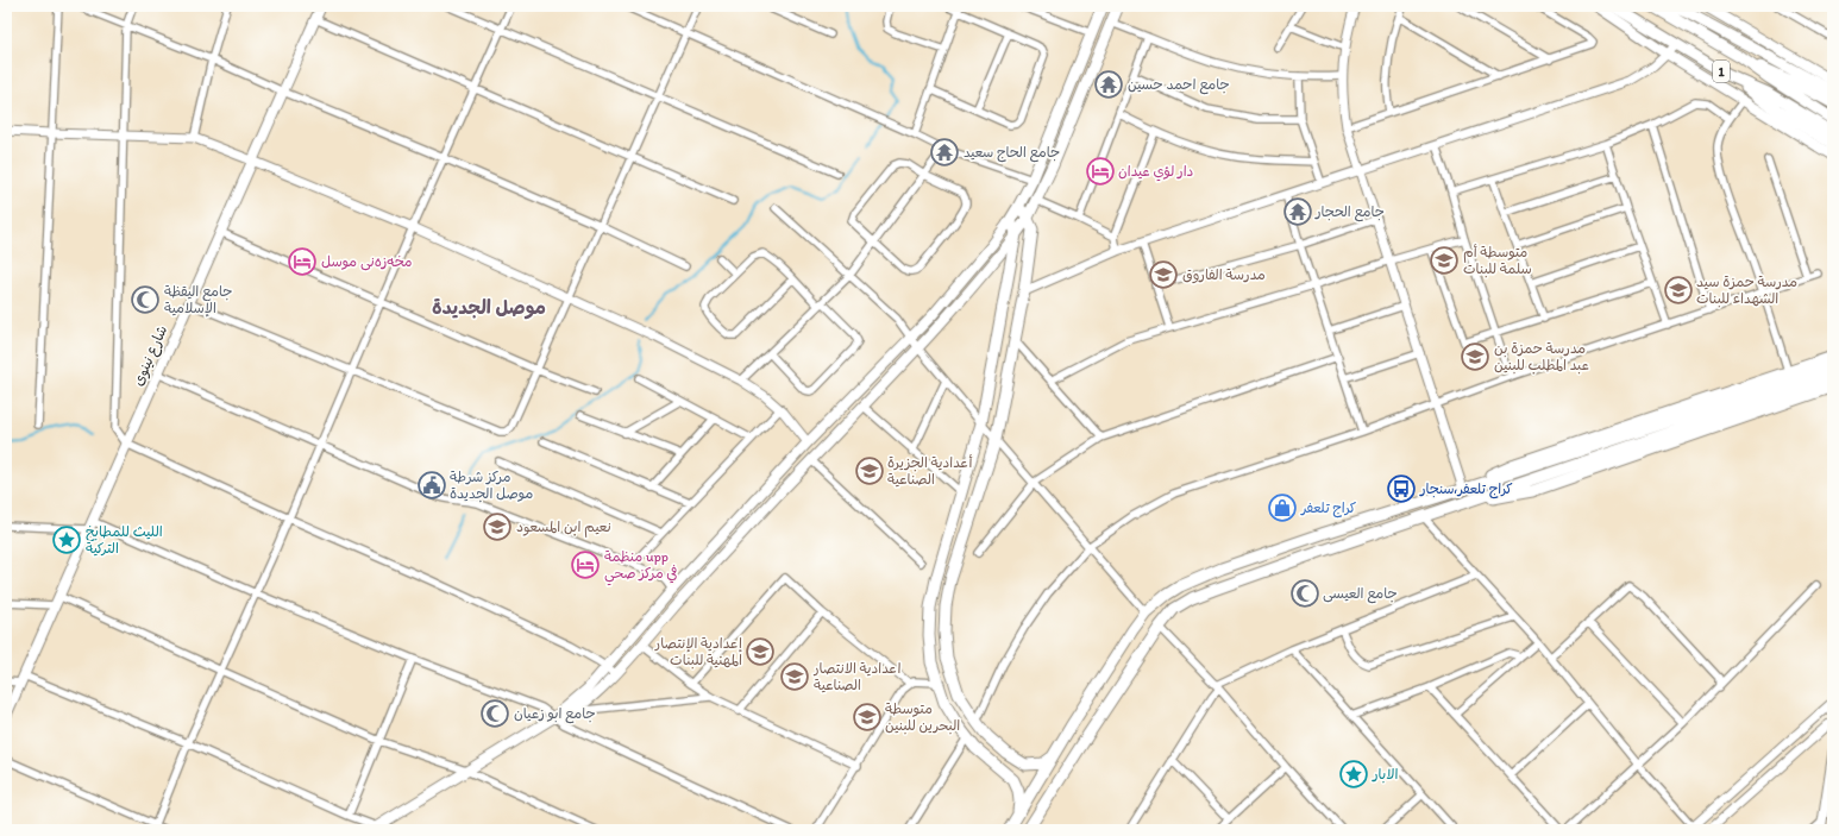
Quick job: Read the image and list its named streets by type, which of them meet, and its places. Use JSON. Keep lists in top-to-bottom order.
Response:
{
  "streets": {
    "main road": ["1", "شارع نينوى"]
  },
  "districts": ["موصل الجديدة"],
  "places": {
    "temple": ["جامع احمد حسين", "جامع الحاج سعيد", "جامع الحجار"],
    "hotel": ["دار لؤي عيدان", "مخەزەنی موسل", "منظمة upp في مركز صحي"],
    "school or university": [
      "متوسطة أم سلمة للبنات",
      "مدرسة الفاروق",
      "مدرسة حمزة سيد الشهداء للبنات",
      "مدرسة حمزة بن عبد المطلب للبنين",
      "أعدادية الجزيرة الصناعية",
      "نعيم ابن المسعود",
      "إعدادية الإنتصار المهنية للبنات",
      "اعدادية الانتصار الصناعية",
      "متوسطة البحرين للبنين"
    ],
    "mosque": ["جامع اليقظة الإسلامية", "جامع العيسى", "جامع ابو زعیان"],
    "public building": ["مركز شرطة موصل الجديدة"],
    "bus stop": ["كراج تلعفر،سنجار"],
    "shop": ["كراج تلعفر"],
    "place": ["الليث للمطابخ التركية", "الابار"]
  }
}
